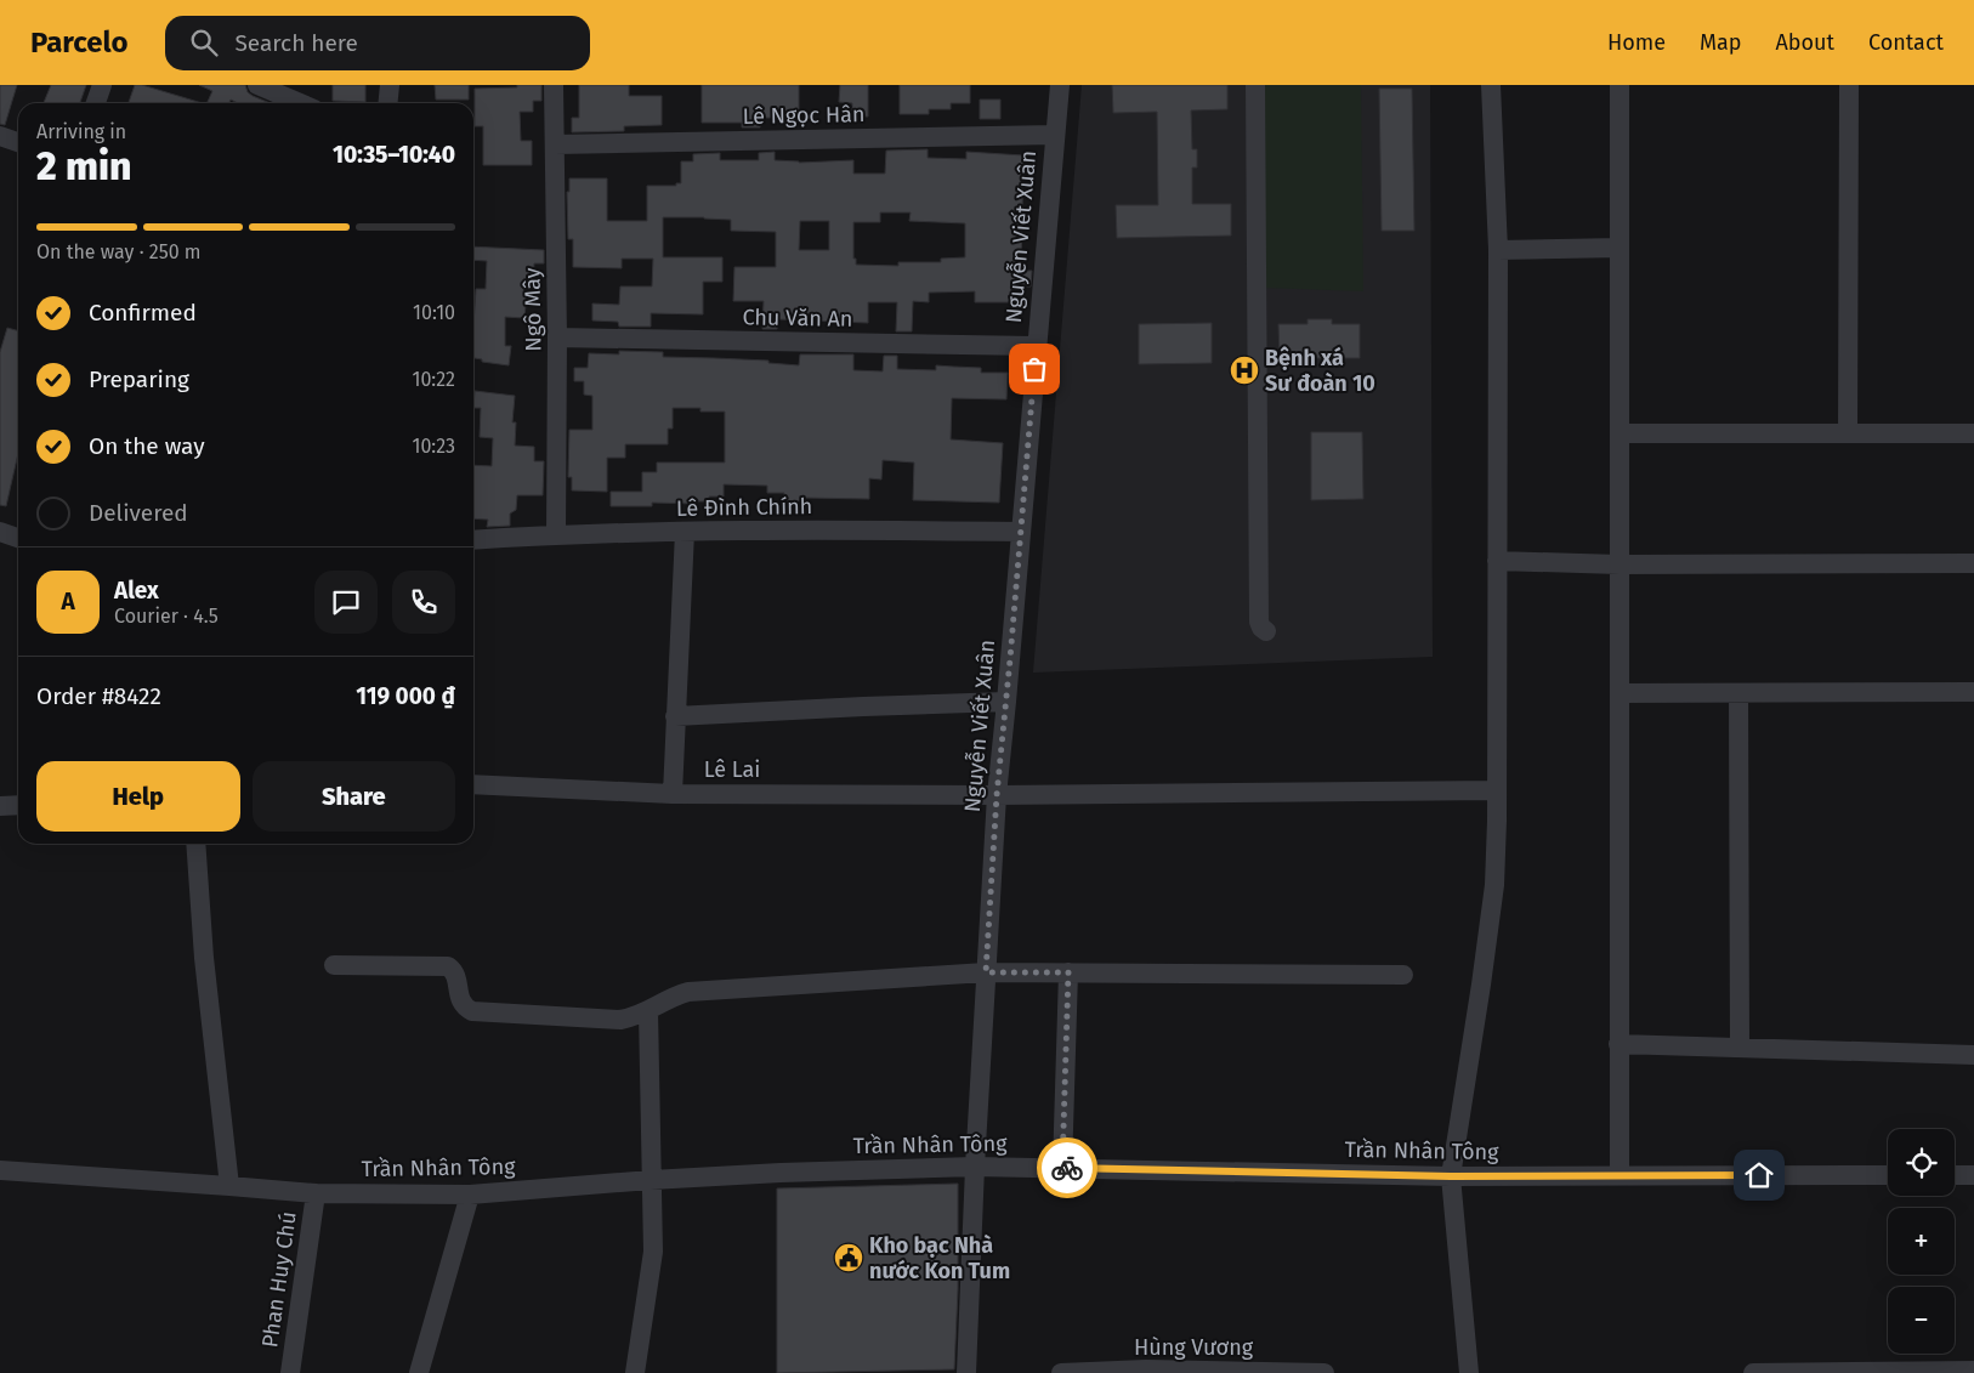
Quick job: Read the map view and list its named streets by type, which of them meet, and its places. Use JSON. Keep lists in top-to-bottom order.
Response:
{
  "streets": {
    "street": [
      "Lê Ngọc Hân",
      "Nguyễn Viết Xuân",
      "Ngô Mây",
      "Chu Văn An",
      "Lê Đình Chính",
      "Lê Lai",
      "Trần Nhân Tông",
      "Phan Huy Chú",
      "Hùng Vương"
    ]
  },
  "crossings": [
    ["Lê Ngọc Hân", "Nguyễn Viết Xuân"],
    ["Lê Ngọc Hân", "Ngô Mây"],
    ["Nguyễn Viết Xuân", "Chu Văn An"],
    ["Nguyễn Viết Xuân", "Lê Đình Chính"],
    ["Nguyễn Viết Xuân", "Lê Lai"],
    ["Nguyễn Viết Xuân", "Trần Nhân Tông"],
    ["Ngô Mây", "Chu Văn An"],
    ["Ngô Mây", "Lê Đình Chính"],
    ["Trần Nhân Tông", "Phan Huy Chú"]
  ],
  "places": {
    "hospital": ["Bệnh xá Sư đoàn 10"],
    "public building": ["Kho bạc Nhà nước Kon Tum"]
  },
  "page": {
    "header": "Parcelo",
    "search": "Search here",
    "nav": [
      "Home",
      "Map",
      "About",
      "Contact"
    ],
    "heading": ["2 min", "Arriving in", "10:35–10:40"],
    "panel": [
      "Alex",
      "Courier · 4.5",
      "Order #8422",
      "119 000 ₫"
    ],
    "bar": "On the way · 250 m",
    "list": [
      ["Confirmed", "10:10"],
      ["Preparing", "10:22"],
      ["On the way", "10:23"],
      "Delivered"
    ],
    "round": "A",
    "buttons": ["Help", "Share"],
    "map_buttons": ["+", "−"]
  }
}
